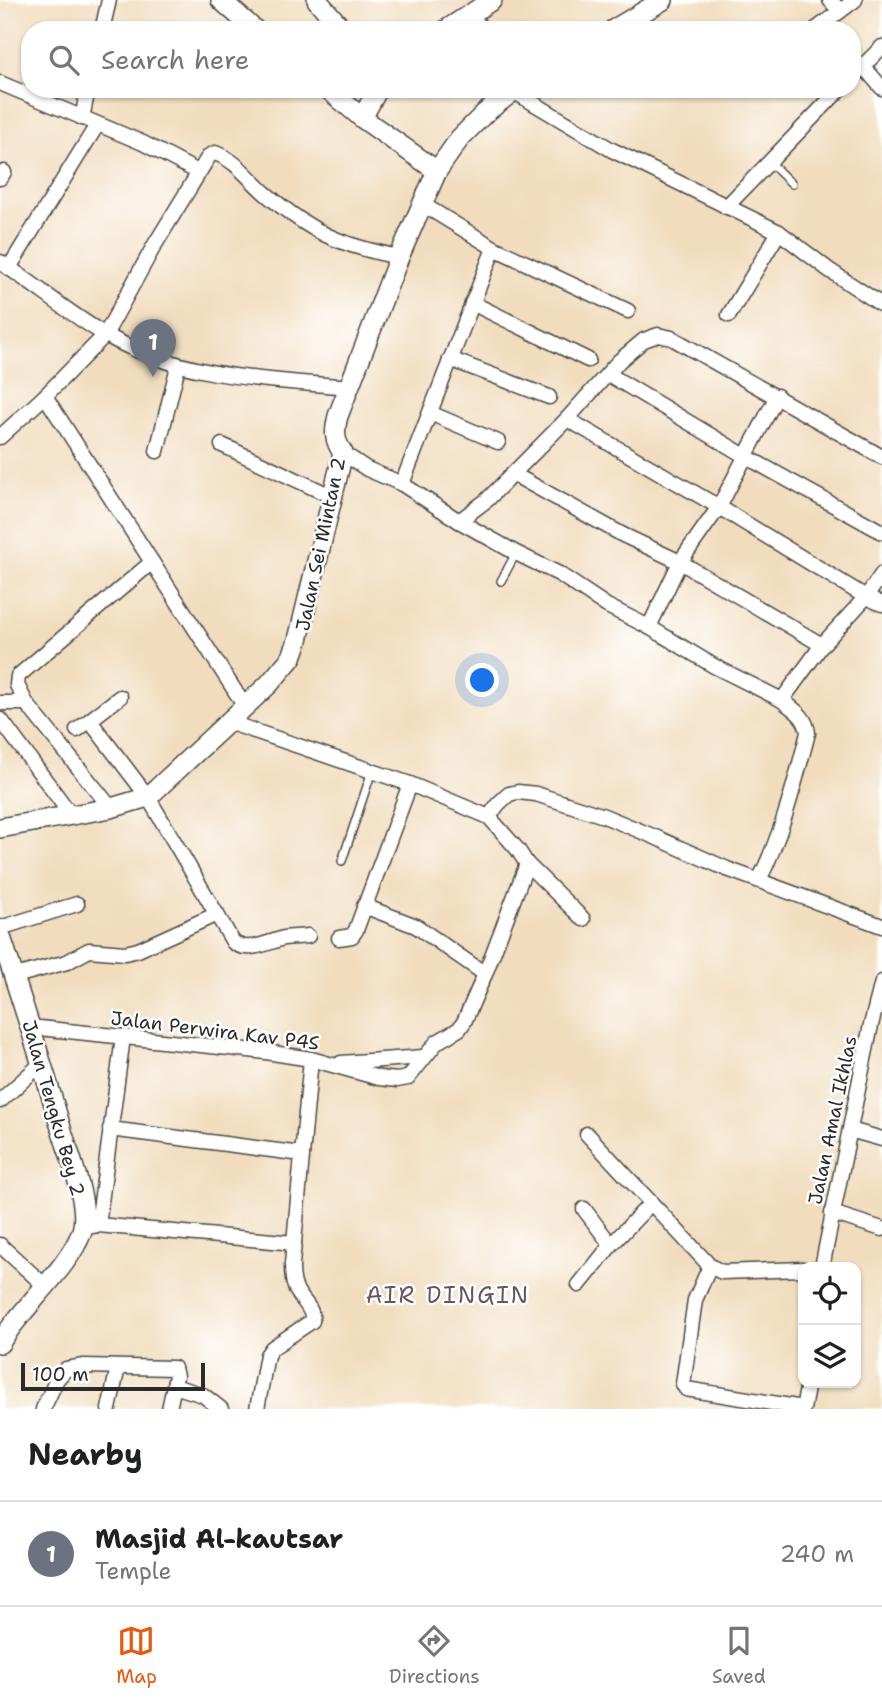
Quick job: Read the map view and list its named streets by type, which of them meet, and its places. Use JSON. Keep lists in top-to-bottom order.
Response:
{
  "streets": {
    "street": [
      "Jalan Sei Mintan 2",
      "Jalan Perwira Kav P4S",
      "Jalan Tengku Bey 2",
      "Jalan Amal Ikhlas"
    ]
  },
  "crossings": [
    ["Jalan Perwira Kav P4S", "Jalan Tengku Bey 2"]
  ],
  "districts": ["AIR DINGIN"],
  "scale_bar": "100 m",
  "page": {
    "search": "Search here",
    "pins": "1",
    "scale": "100 m",
    "heading": "Nearby",
    "list": [
      {
        "mark": "1",
        "name": "Masjid Al-kautsar",
        "note": "Temple",
        "value": "240 m"
      }
    ],
    "nav": ["Map", "Directions", "Saved"]
  }
}
